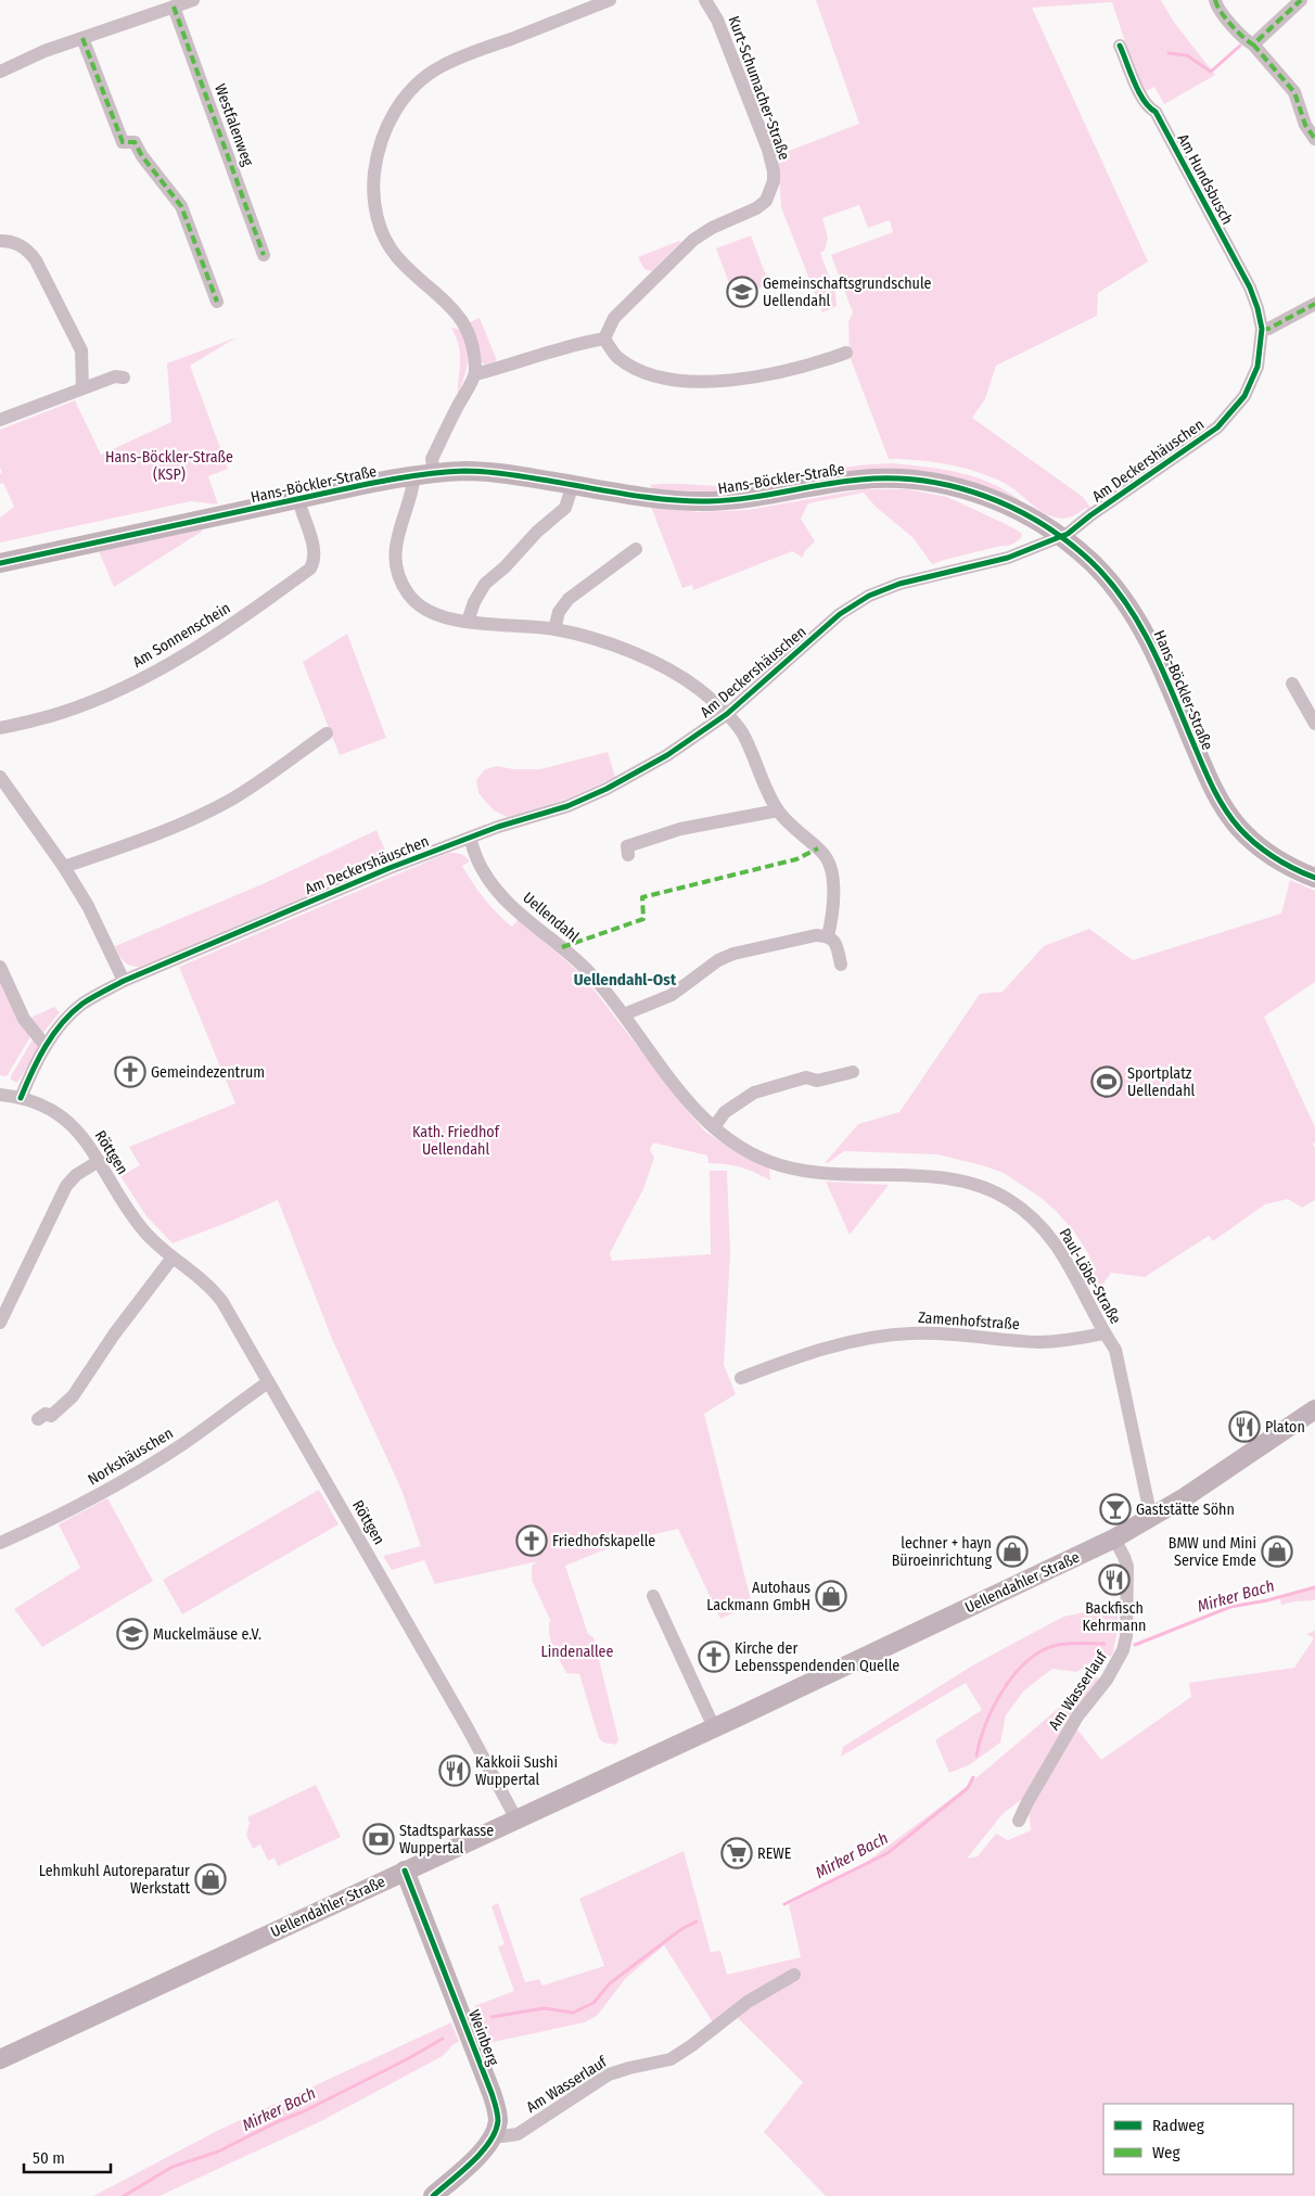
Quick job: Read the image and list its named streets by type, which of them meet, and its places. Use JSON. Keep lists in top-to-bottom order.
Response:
{
  "streets": {
    "street": [
      "Kurt-Schumacher-Straße",
      "Westfalenweg",
      "Am Hundsbusch",
      "Am Deckershäuschen",
      "Hans-Böckler-Straße",
      "Am Sonnenschein",
      "Uellendahl",
      "Röttgen",
      "Paul-Löbe-Straße",
      "Zamenhofstraße",
      "Norkshäuschen",
      "Uellendahler Straße",
      "Am Wasserlauf",
      "Weinberg"
    ]
  },
  "crossings": [
    ["Am Hundsbusch", "Am Deckershäuschen"],
    ["Am Deckershäuschen", "Hans-Böckler-Straße"],
    ["Am Deckershäuschen", "Uellendahl"],
    ["Am Deckershäuschen", "Röttgen"],
    ["Uellendahl", "Paul-Löbe-Straße"],
    ["Röttgen", "Norkshäuschen"],
    ["Röttgen", "Uellendahler Straße"],
    ["Paul-Löbe-Straße", "Zamenhofstraße"],
    ["Paul-Löbe-Straße", "Uellendahler Straße"],
    ["Uellendahler Straße", "Am Wasserlauf"],
    ["Uellendahler Straße", "Weinberg"],
    ["Am Wasserlauf", "Weinberg"]
  ],
  "districts": ["Uellendahl-Ost"],
  "water": ["Mirker Bach"],
  "parks": ["Hans-Böckler-Straße (KSP)", "Kath. Friedhof Uellendahl", "Lindenallee"],
  "places": {
    "school or university": ["Gemeinschaftsgrundschule Uellendahl", "Muckelmäuse e.V."],
    "church": ["Gemeindezentrum", "Friedhofskapelle", "Kirche der Lebensspendenden Quelle"],
    "sports": ["Sportplatz Uellendahl"],
    "restaurant": ["Platon", "Backfisch Kehrmann", "Kakkoii Sushi Wuppertal"],
    "bar": ["Gaststätte Söhn"],
    "shop": [
      "lechner + hayn Büroeinrichtung",
      "BMW und Mini Service Emde",
      "Autohaus Lackmann GmbH",
      "Lehmkuhl Autoreparatur Werkstatt"
    ],
    "bank": ["Stadtsparkasse Wuppertal"],
    "supermarket": ["REWE"]
  },
  "legend": ["Radweg", "Weg"],
  "scale_bar": "50 m"
}
